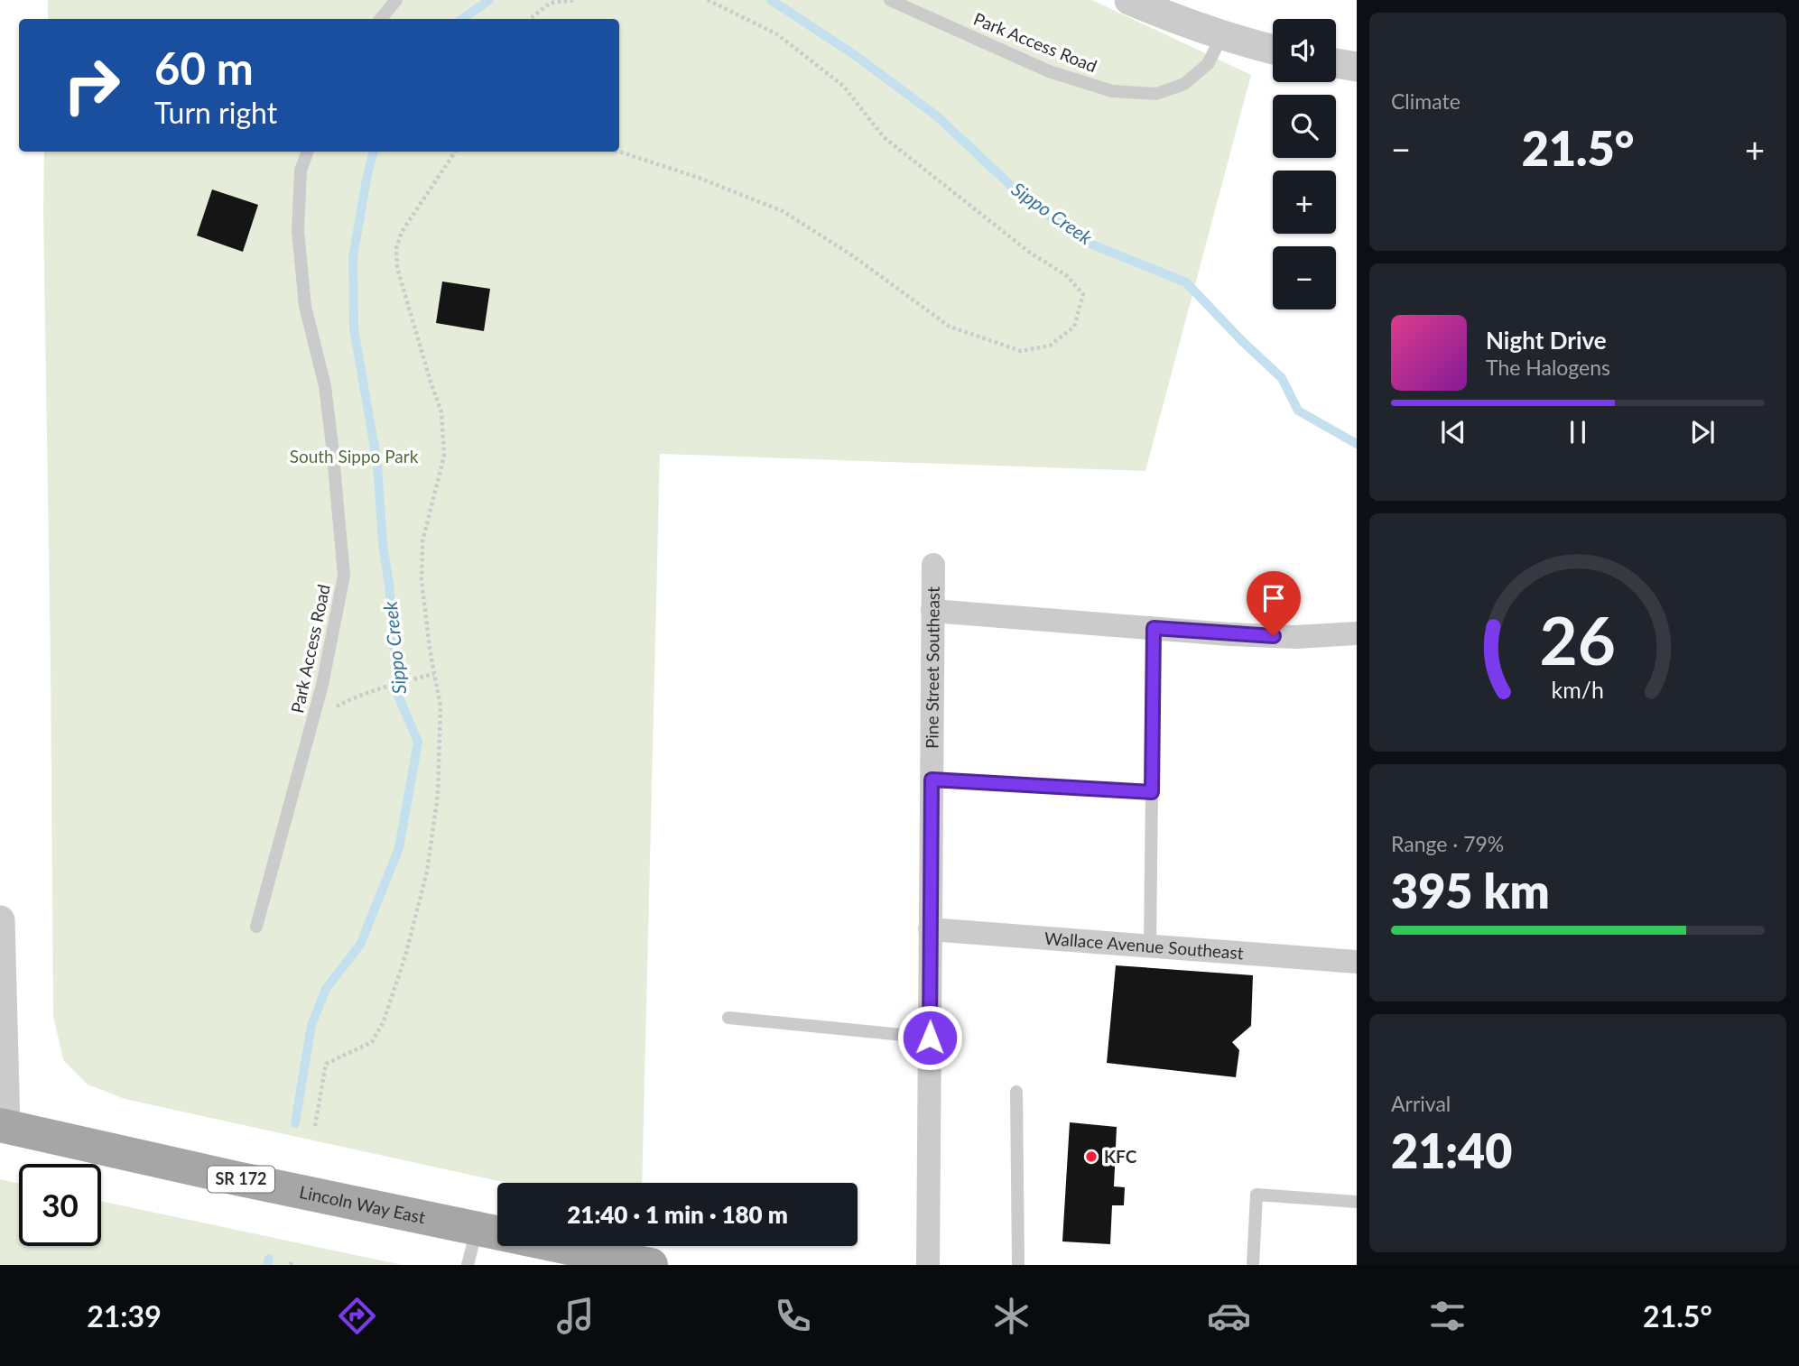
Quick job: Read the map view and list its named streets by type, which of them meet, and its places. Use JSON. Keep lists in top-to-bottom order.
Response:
{
  "streets": {
    "main road": ["SR 172", "Lincoln Way East"],
    "street": ["Pine Street Southeast", "Wallace Avenue Southeast"],
    "lane": ["Park Access Road"]
  },
  "crossings": [
    ["Pine Street Southeast", "Wallace Avenue Southeast"]
  ],
  "water": ["Sippo Creek"],
  "parks": ["South Sippo Park"],
  "places": ["KFC"],
  "page": {
    "tile": [
      "Climate",
      ["Range · 79%", "395 km"],
      ["Arrival", "21:40"]
    ],
    "map_buttons": ["+", "−"],
    "turn": ["60 m", "Turn right"],
    "heat": ["−", "21.5°", "+"],
    "song": ["Night Drive", "The Halogens"],
    "limit": "30",
    "trip": "21:40 · 1 min · 180 m",
    "tabs": ["21:39", "21.5°"],
    "gauge": ["26", "km/h"]
  }
}
